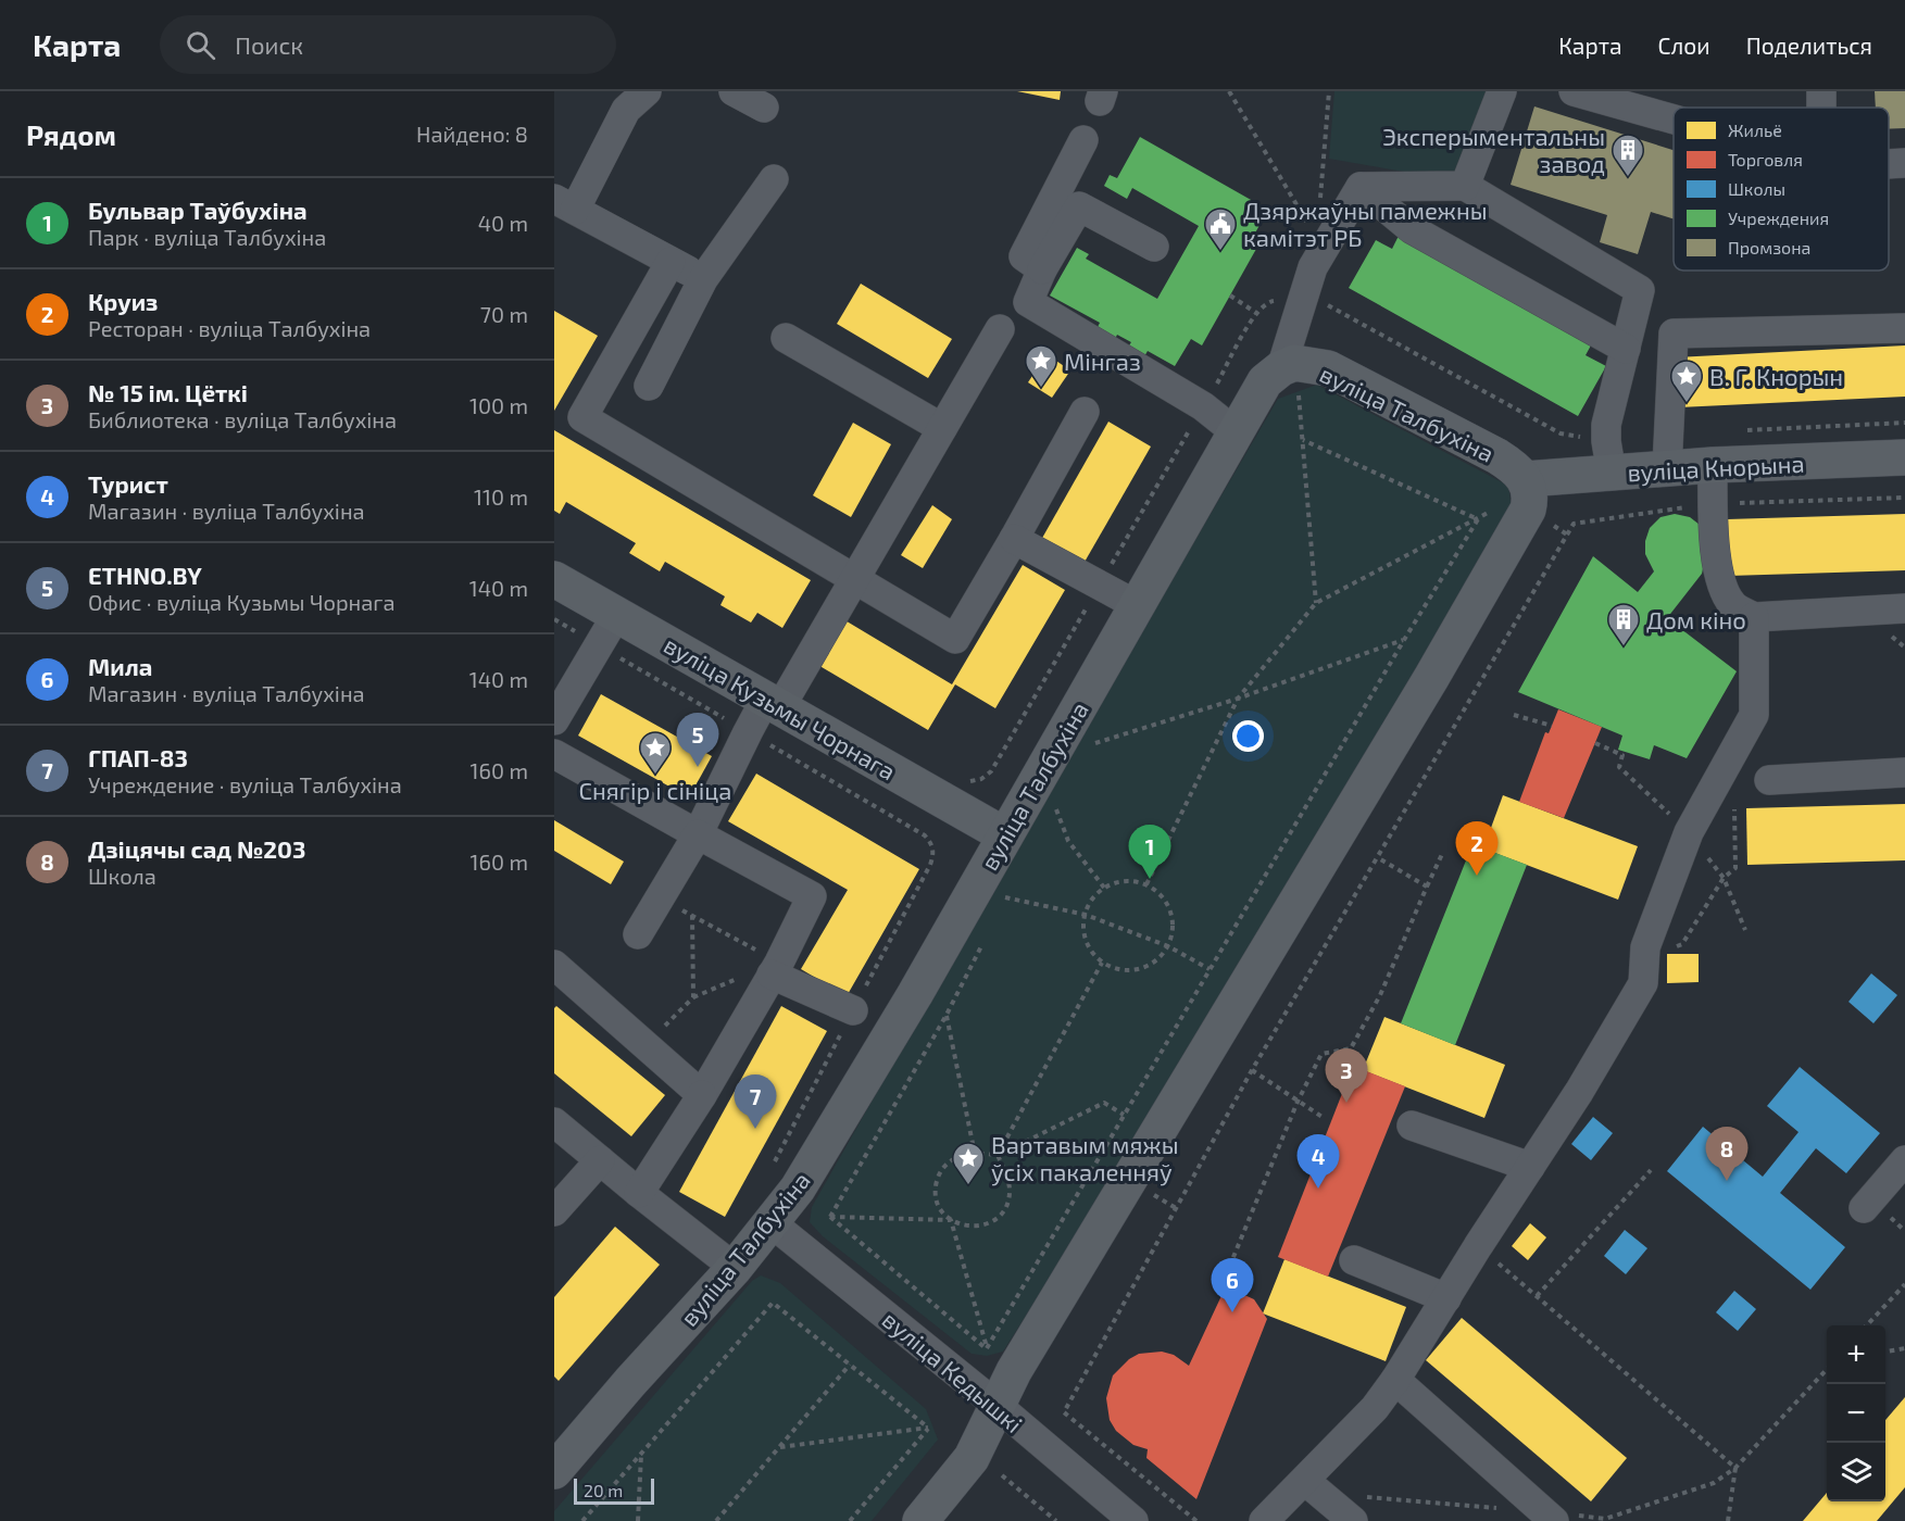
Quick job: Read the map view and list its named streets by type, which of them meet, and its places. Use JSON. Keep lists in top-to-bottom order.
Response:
{
  "streets": {
    "main road": ["вуліца Талбухіна", "вуліца Кнорына", "вуліца Кузьмы Чорнага"],
    "street": ["вуліца Кедышкі"]
  },
  "crossings": [
    ["вуліца Талбухіна", "вуліца Кнорына"],
    ["вуліца Талбухіна", "вуліца Кузьмы Чорнага"],
    ["вуліца Талбухіна", "вуліца Кедышкі"]
  ],
  "places": {
    "building": ["Эксперыментальны завод", "Дом кіно"],
    "public building": ["Дзяржаўны памежны камітэт РБ"],
    "place": [
      "Мінгаз",
      "В. Г. Кнорын",
      "Снягір і сініца",
      "Вартавым мяжы ўсіх пакаленняў"
    ]
  },
  "legend": [
    "Жильё",
    "Торговля",
    "Школы",
    "Учреждения",
    "Промзона"
  ],
  "scale_bar": "20 m",
  "page": {
    "header": "Карта",
    "search": "Поиск",
    "nav": ["Карта", "Слои", "Поделиться"],
    "heading": ["Рядом", "Найдено: 8"],
    "list": [
      {
        "mark": "1",
        "name": "Бульвар Таўбухіна",
        "note": "Парк · вуліца Талбухіна",
        "value": "40 m"
      },
      {
        "mark": "2",
        "name": "Круиз",
        "note": "Ресторан · вуліца Талбухіна",
        "value": "70 m"
      },
      {
        "mark": "3",
        "name": "№ 15 ім. Цёткі",
        "note": "Библиотека · вуліца Талбухіна",
        "value": "100 m"
      },
      {
        "mark": "4",
        "name": "Турист",
        "note": "Магазин · вуліца Талбухіна",
        "value": "110 m"
      },
      {
        "mark": "5",
        "name": "ETHNO.BY",
        "note": "Офис · вуліца Кузьмы Чорнага",
        "value": "140 m"
      },
      {
        "mark": "6",
        "name": "Мила",
        "note": "Магазин · вуліца Талбухіна",
        "value": "140 m"
      },
      {
        "mark": "7",
        "name": "ГПАП-83",
        "note": "Учреждение · вуліца Талбухіна",
        "value": "160 m"
      },
      {
        "mark": "8",
        "name": "Дзіцячы сад №203",
        "note": "Школа",
        "value": "160 m"
      }
    ],
    "pins": [
      "5",
      "2",
      "1",
      "3",
      "7",
      "8",
      "4",
      "6"
    ],
    "map_buttons": ["+", "−"],
    "scale": "20 m"
  }
}
